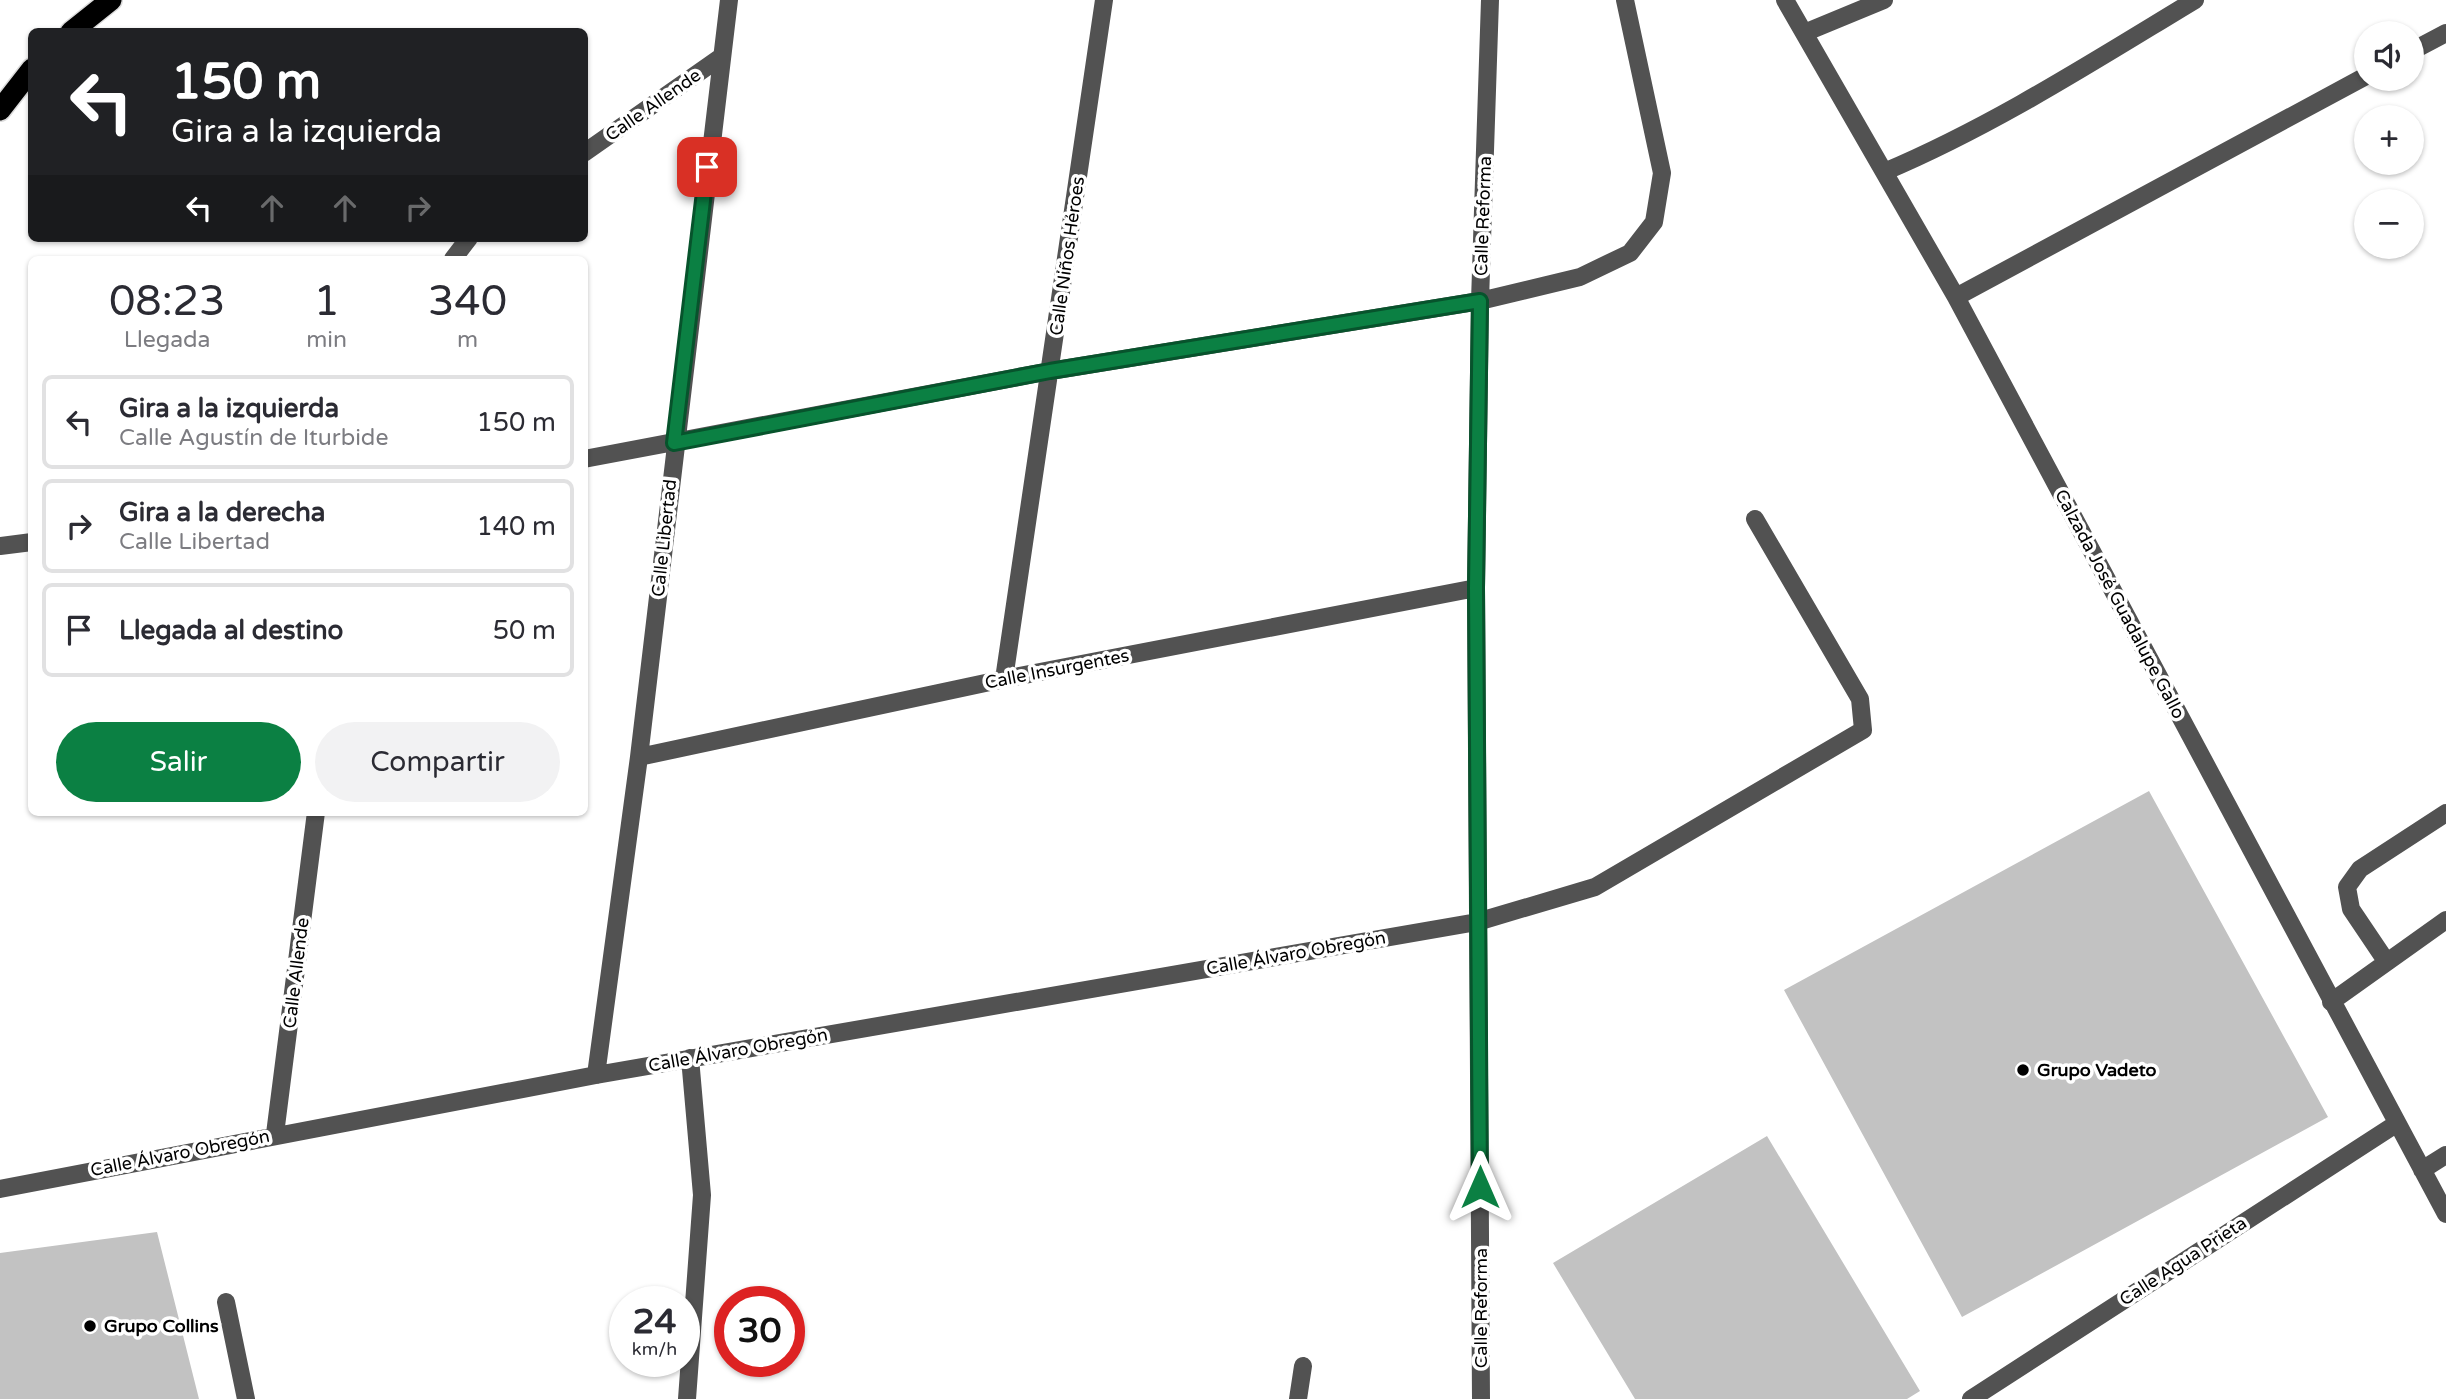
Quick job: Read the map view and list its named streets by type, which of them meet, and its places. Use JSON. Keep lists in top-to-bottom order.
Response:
{
  "streets": {
    "street": [
      "Calle Allende",
      "Calle Reforma",
      "Calle Niños Héroes",
      "Calle Libertad",
      "Calzada José Guadalupe Gallo",
      "Calle Insurgentes",
      "Calle Álvaro Obregón",
      "Calle Agua Prieta"
    ]
  },
  "crossings": [
    ["Calle Allende", "Calle Libertad"],
    ["Calle Allende", "Calle Álvaro Obregón"],
    ["Calle Reforma", "Calle Insurgentes"],
    ["Calle Reforma", "Calle Álvaro Obregón"],
    ["Calle Niños Héroes", "Calle Insurgentes"],
    ["Calle Libertad", "Calle Insurgentes"],
    ["Calle Libertad", "Calle Álvaro Obregón"],
    ["Calzada José Guadalupe Gallo", "Calle Agua Prieta"]
  ],
  "places": ["Grupo Vadeto", "Grupo Collins"],
  "page": {
    "map_buttons": ["+", "−"],
    "turn": ["150 m", "Gira a la izquierda"],
    "eta": [
      "08:23",
      "Llegada",
      "1",
      "min",
      "340",
      "m"
    ],
    "list": [
      {
        "name": "Gira a la izquierda",
        "note": "Calle Agustín de Iturbide",
        "value": "150 m"
      },
      {
        "name": "Gira a la derecha",
        "note": "Calle Libertad",
        "value": "140 m"
      },
      {
        "name": "Llegada al destino",
        "value": "50 m"
      }
    ],
    "buttons": ["Salir", "Compartir"],
    "speed": "24 km/h",
    "limit": "30"
  }
}
